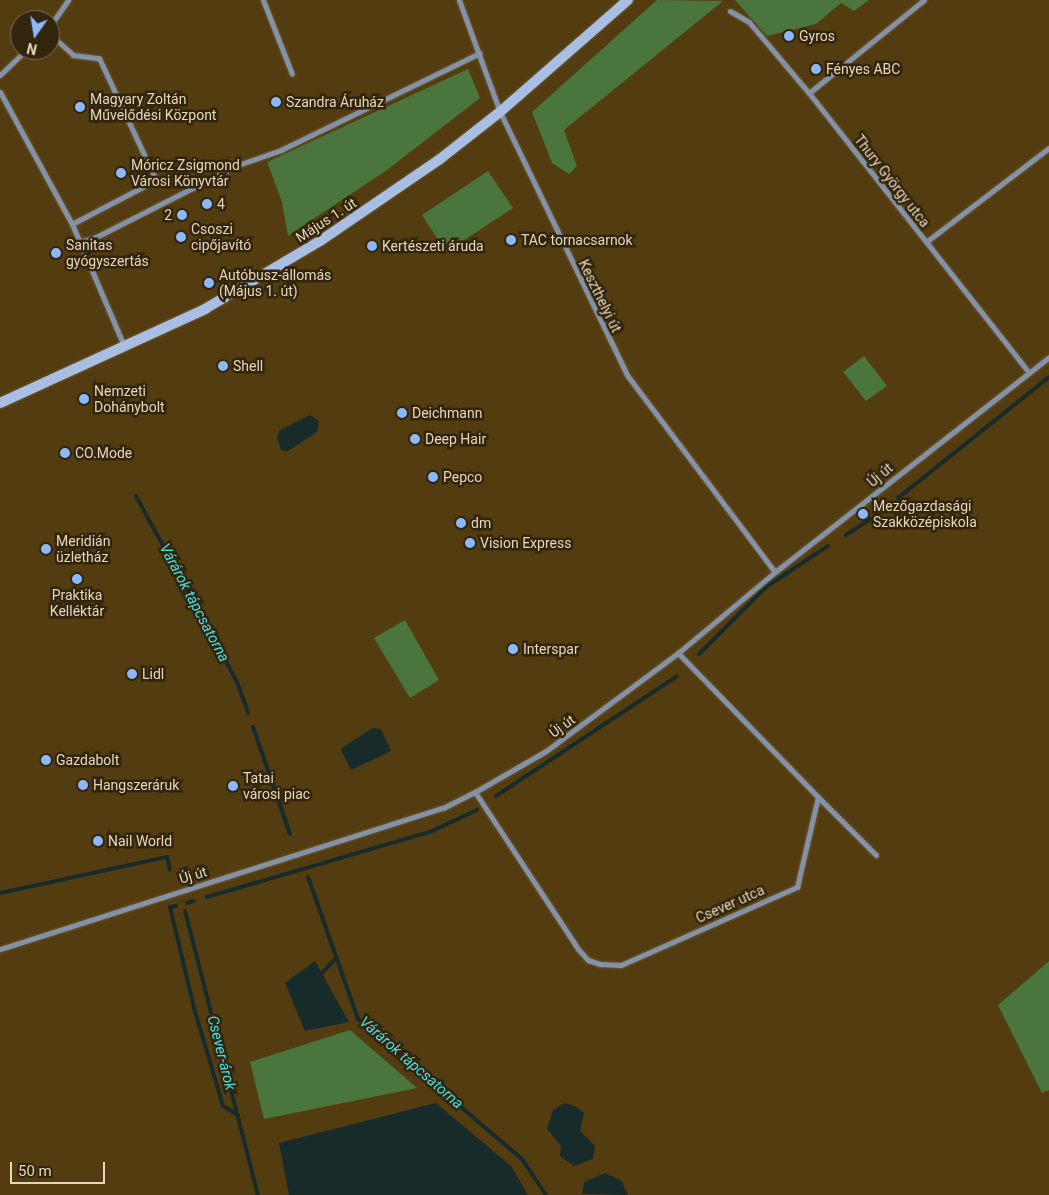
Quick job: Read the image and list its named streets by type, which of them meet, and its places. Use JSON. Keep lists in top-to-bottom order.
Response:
{
  "streets": {
    "main road": ["Május 1. út"],
    "street": [
      "Thury György utca",
      "Keszthelyi út",
      "Új út",
      "Csever utca"
    ]
  },
  "crossings": [
    ["Thury György utca", "Új út"],
    ["Május 1. út", "Keszthelyi út"],
    ["Keszthelyi út", "Új út"],
    ["Új út", "Csever utca"]
  ],
  "water": ["Várárok tápcsatorna", "Csever-árok"],
  "places": [
    "Gyros",
    "Fényes ABC",
    "Szandra Áruház",
    "Magyary Zoltán Művelődési Központ",
    "Móricz Zsigmond Városi Könyvtár",
    "4",
    "2",
    "Csoszi cipőjavító",
    "TAC tornacsarnok",
    "Kertészeti áruda",
    "Sanitas gyógyszertás",
    "Autóbusz-állomás (Május 1. út)",
    "Shell",
    "Nemzeti Dohánybolt",
    "Deichmann",
    "Deep Hair",
    "CO.Mode",
    "Pepco",
    "Mezőgazdasági Szakközépiskola",
    "dm",
    "Vision Express",
    "Meridián üzletház",
    "Praktika Kelléktár",
    "Interspar",
    "Lidl",
    "Gazdabolt",
    "Hangszeráruk",
    "Tatai városi piac",
    "Nail World"
  ],
  "scale_bar": "50 m",
  "north": "bottom"
}
